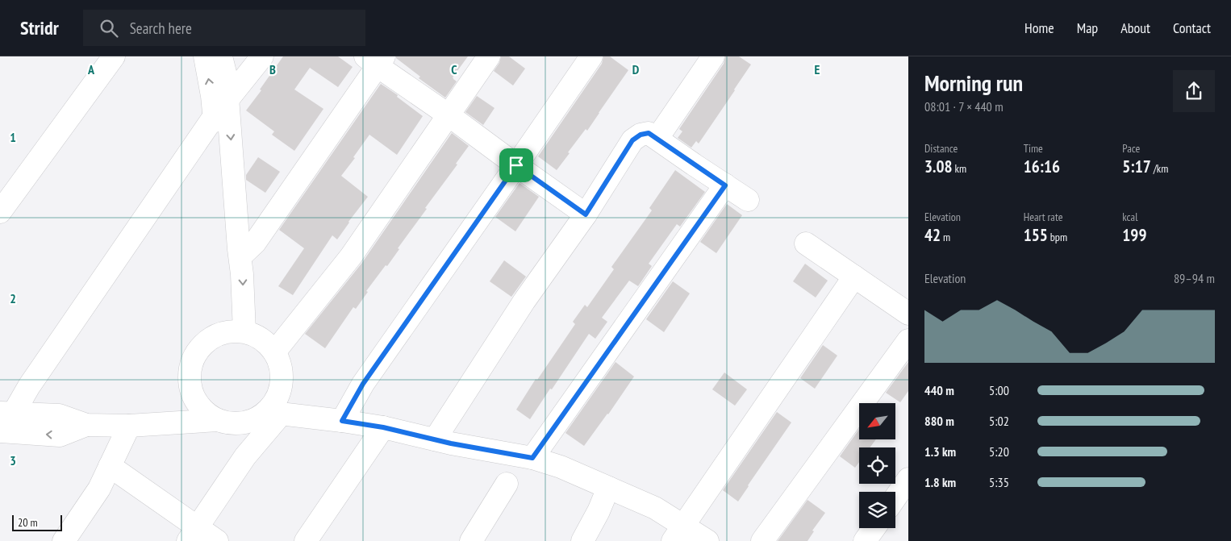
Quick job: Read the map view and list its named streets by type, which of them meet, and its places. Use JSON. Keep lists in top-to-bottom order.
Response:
{
  "scale_bar": "20 m",
  "north": "bottom left",
  "page": {
    "header": "Stridr",
    "search": "Search here",
    "nav": [
      "Home",
      "Map",
      "About",
      "Contact"
    ],
    "heading": ["Morning run", "08:01 · 7 × 440 m"],
    "stats": [
      ["Distance", "3.08 km"],
      ["Time", "16:16"],
      ["Pace", "5:17 /km"],
      ["Elevation", "42 m"],
      ["Heart rate", "155 bpm"],
      ["kcal", "199"]
    ],
    "chart": ["Elevation", "89–94 m"],
    "list": [
      {
        "name": "440 m",
        "note": "5:00"
      },
      {
        "name": "880 m",
        "note": "5:02"
      },
      {
        "name": "1.3 km",
        "note": "5:20"
      },
      {
        "name": "1.8 km",
        "note": "5:35"
      }
    ],
    "scale": "20 m"
  },
  "grid": {
    "columns": [
      "A",
      "B",
      "C",
      "D",
      "E"
    ],
    "rows": ["1", "2", "3"]
  }
}
